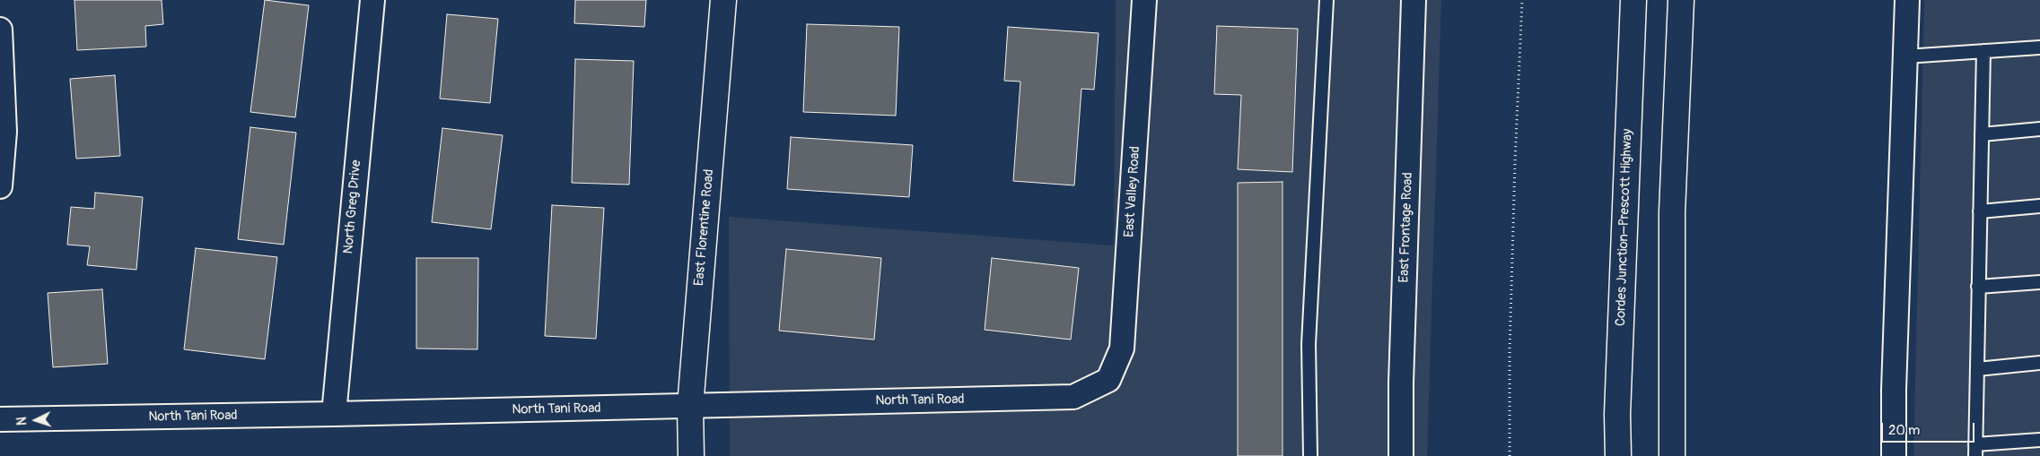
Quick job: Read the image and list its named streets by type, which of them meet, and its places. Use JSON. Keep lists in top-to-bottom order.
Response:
{
  "streets": {
    "main road": ["East Florentine Road", "Cordes Junction–Prescott Highway"],
    "street": [
      "East Valley Road",
      "North Greg Drive",
      "East Frontage Road",
      "North Tani Road"
    ]
  },
  "crossings": [
    ["East Valley Road", "North Tani Road"],
    ["North Greg Drive", "North Tani Road"],
    ["East Florentine Road", "North Tani Road"]
  ],
  "scale_bar": "20 m",
  "north": "left"
}
